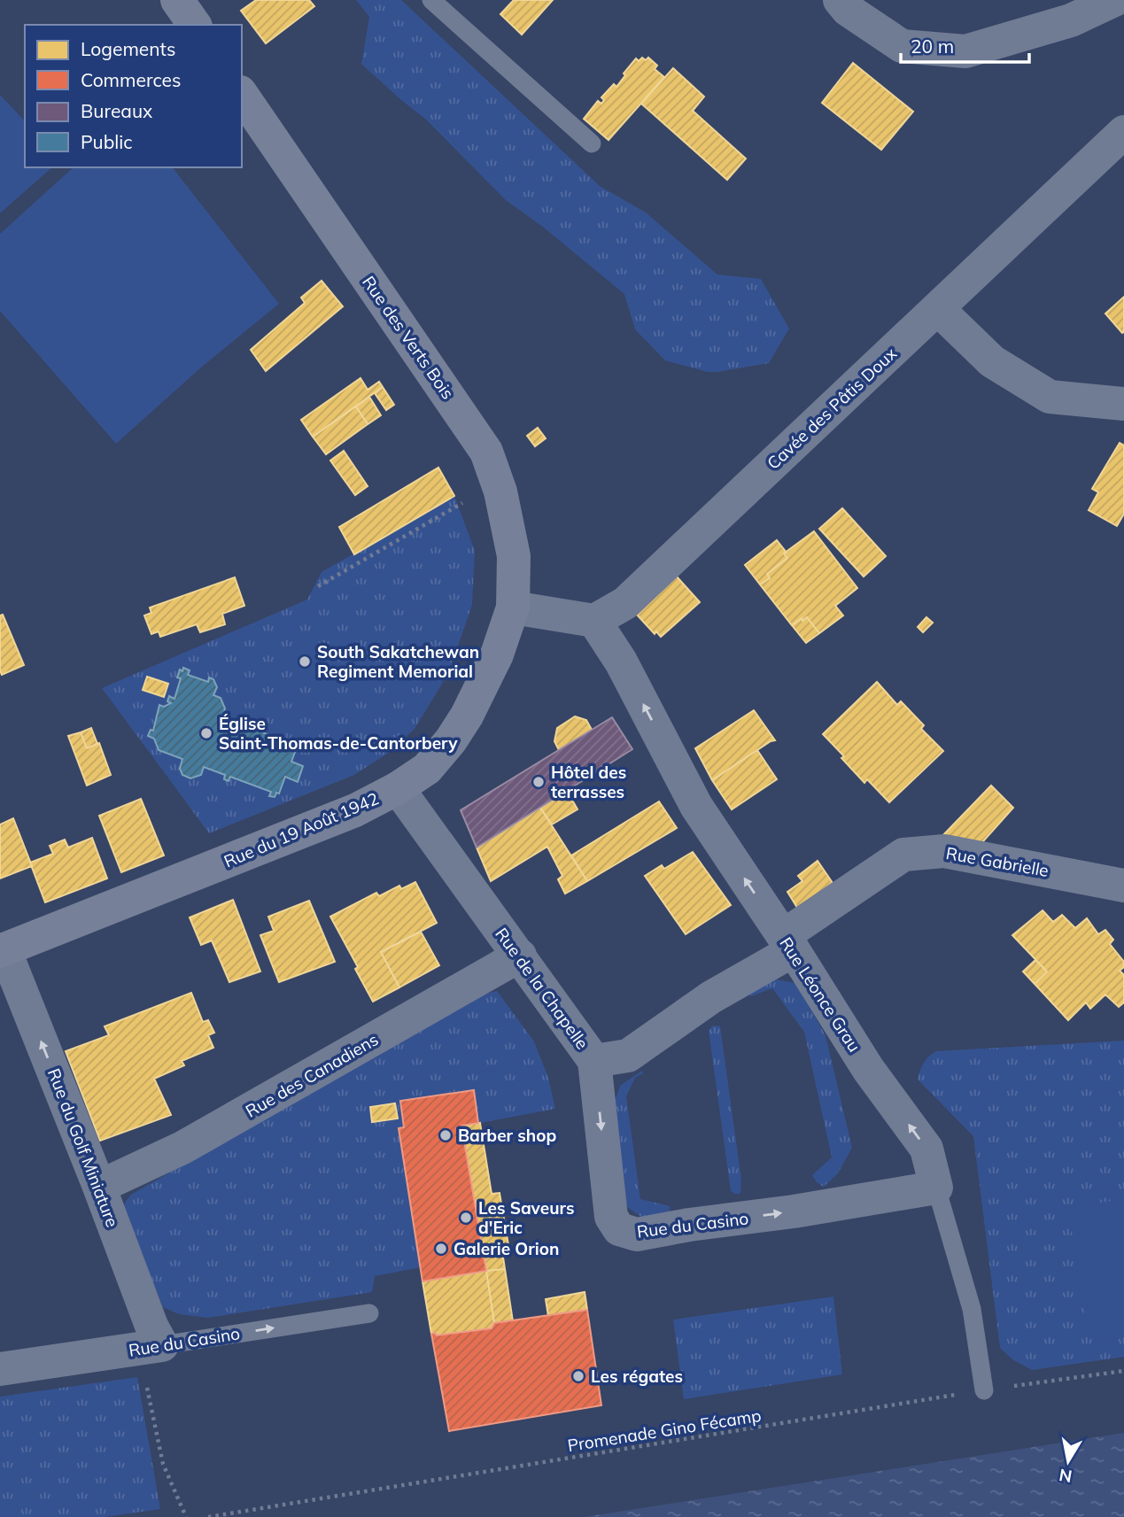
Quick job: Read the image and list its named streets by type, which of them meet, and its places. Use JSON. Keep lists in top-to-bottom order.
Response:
{
  "streets": {
    "main road": ["Rue des Verts Bois", "Rue du 19 Août 1942"],
    "street": [
      "Cavée des Pâtis Doux",
      "Rue Gabrielle",
      "Rue de la Chapelle",
      "Rue Léonce Grau",
      "Rue des Canadiens",
      "Rue du Golf Miniature",
      "Rue du Casino"
    ],
    "path": ["Promenade Gino Fécamp"]
  },
  "crossings": [
    ["Rue des Verts Bois", "Rue du 19 Août 1942"],
    ["Cavée des Pâtis Doux", "Rue Léonce Grau"],
    ["Rue du 19 Août 1942", "Rue de la Chapelle"],
    ["Rue du 19 Août 1942", "Rue du Golf Miniature"],
    ["Rue Gabrielle", "Rue de la Chapelle"],
    ["Rue Gabrielle", "Rue Léonce Grau"],
    ["Rue de la Chapelle", "Rue Léonce Grau"],
    ["Rue de la Chapelle", "Rue des Canadiens"],
    ["Rue de la Chapelle", "Rue du Casino"],
    ["Rue Léonce Grau", "Rue du Casino"],
    ["Rue Léonce Grau", "Promenade Gino Fécamp"],
    ["Rue des Canadiens", "Rue du Golf Miniature"],
    ["Rue du Golf Miniature", "Rue du Casino"]
  ],
  "one_way": ["Rue Léonce Grau", "Rue du Golf Miniature"],
  "places": [
    "South Sakatchewan Regiment Memorial",
    "Église Saint-Thomas-de-Cantorbery",
    "Hôtel des terrasses",
    "Barber shop",
    "Les Saveurs d'Eric",
    "Galerie Orion",
    "Les régates"
  ],
  "legend": [
    "Logements",
    "Commerces",
    "Bureaux",
    "Public"
  ],
  "scale_bar": "20 m",
  "north": "bottom"
}
